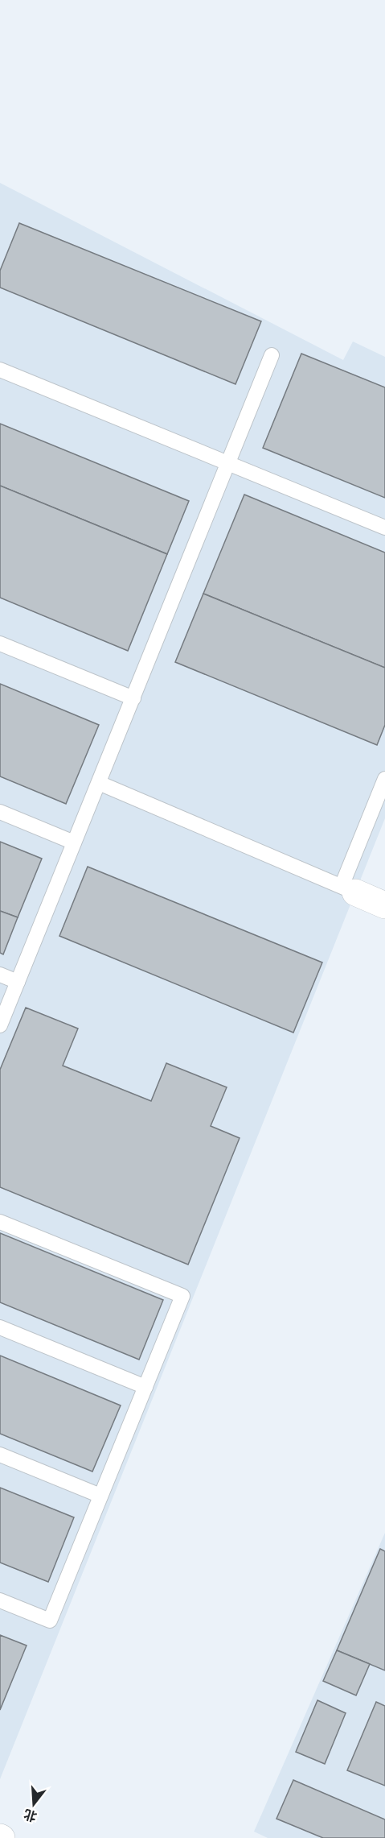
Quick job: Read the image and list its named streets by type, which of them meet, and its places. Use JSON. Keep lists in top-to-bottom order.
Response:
{
  "north": "bottom"
}
